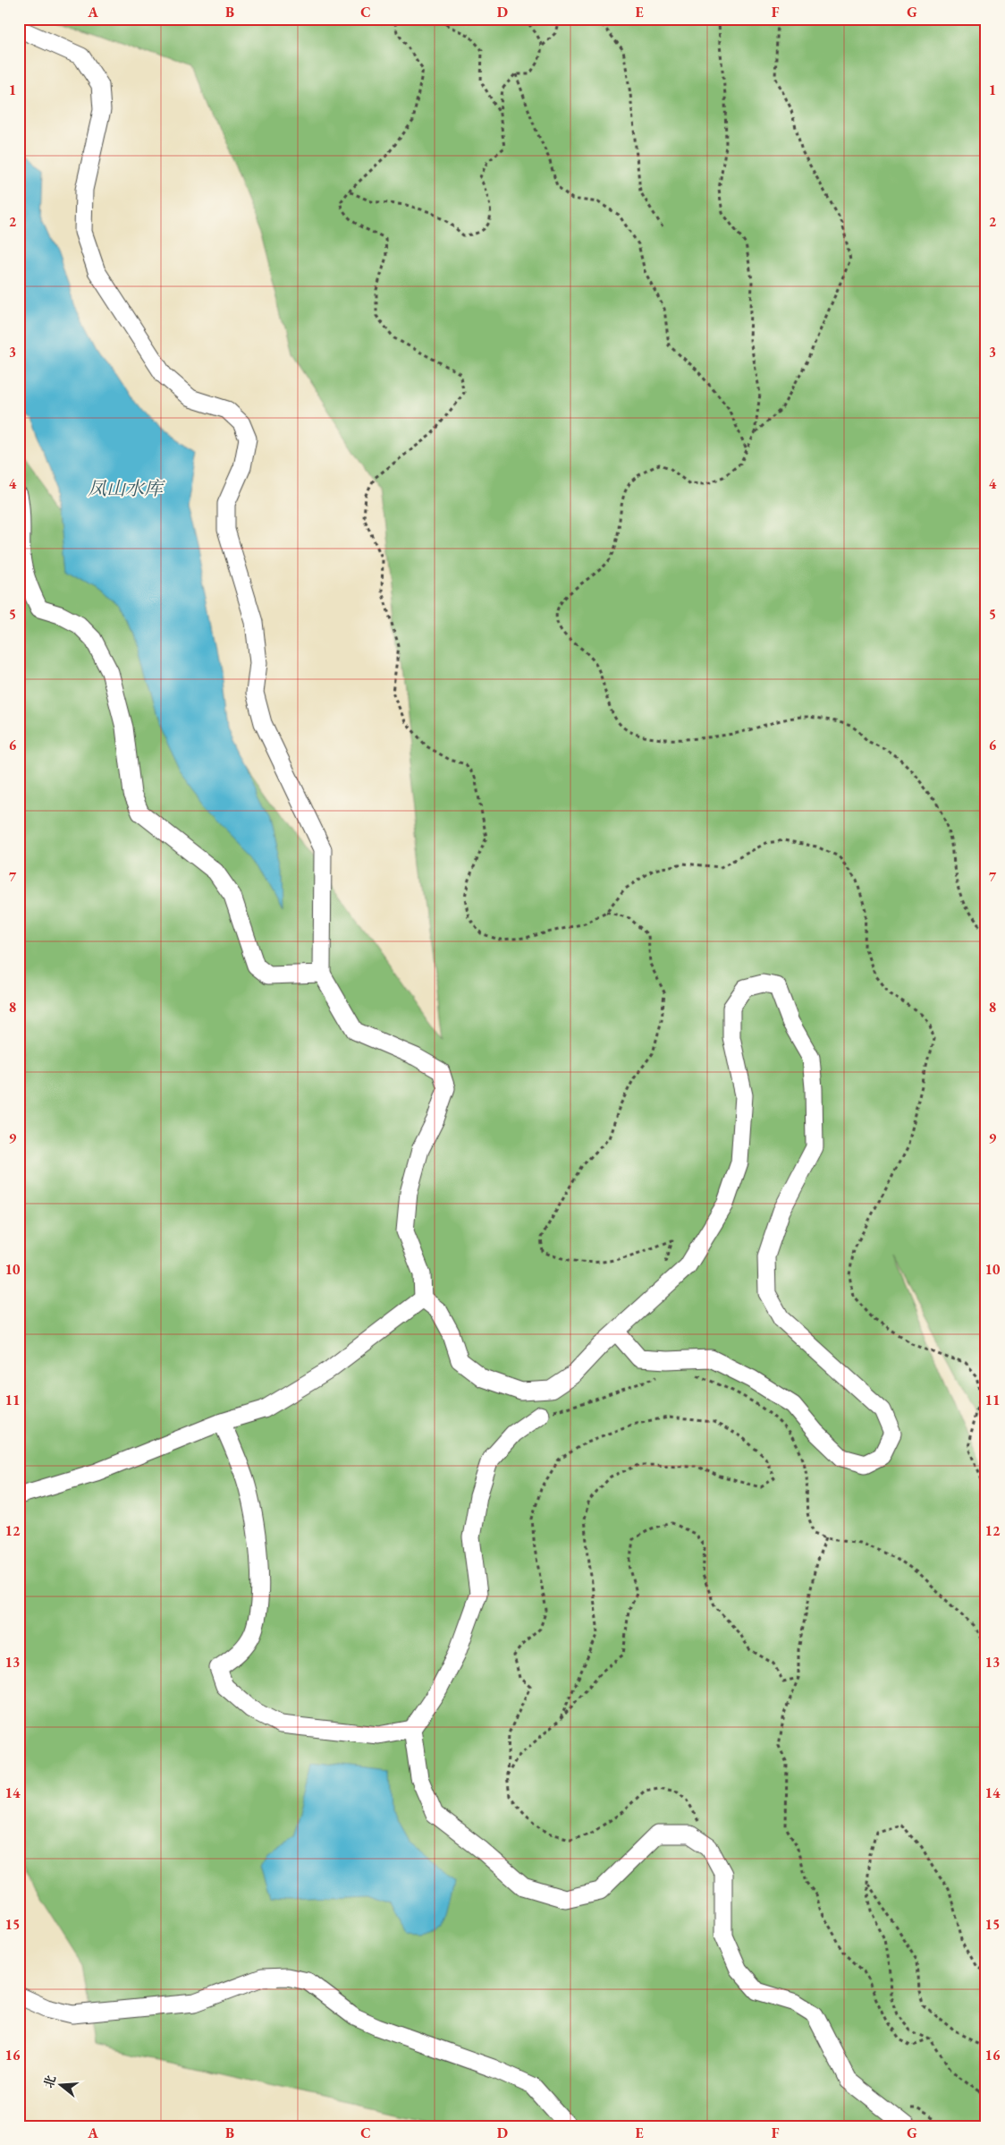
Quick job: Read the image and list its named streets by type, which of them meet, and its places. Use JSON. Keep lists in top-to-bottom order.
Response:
{
  "water": ["凤山水库"],
  "north": "left",
  "grid": {
    "columns": [
      "A",
      "B",
      "C",
      "D",
      "E",
      "F",
      "G"
    ],
    "rows": [
      "1",
      "2",
      "3",
      "4",
      "5",
      "6",
      "7",
      "8",
      "9",
      "10",
      "11",
      "12",
      "13",
      "14",
      "15",
      "16"
    ]
  }
}
